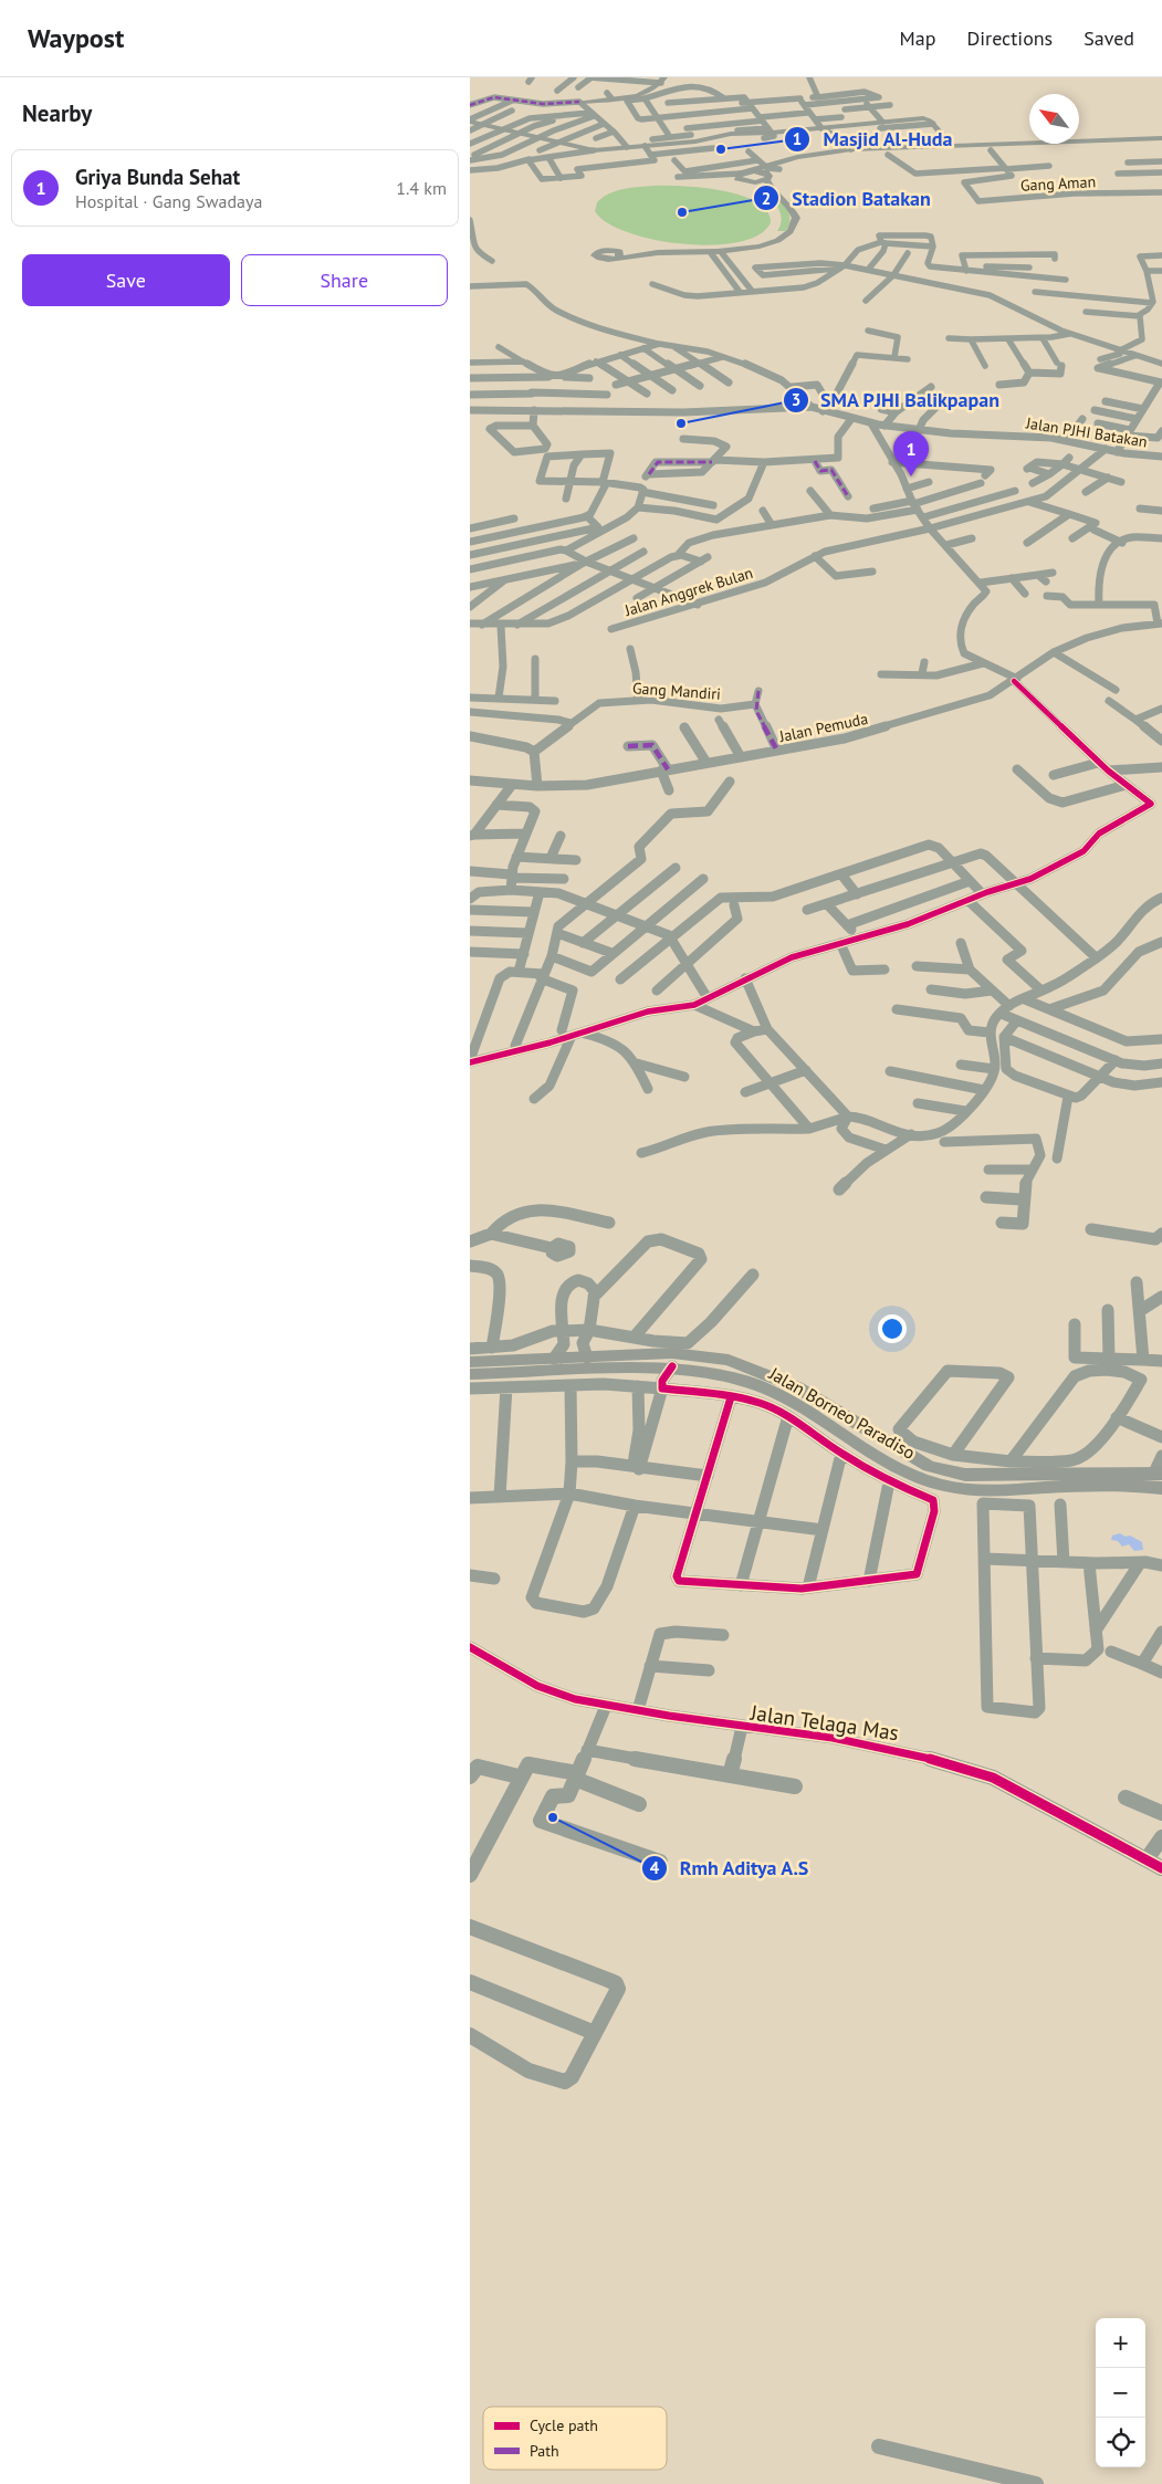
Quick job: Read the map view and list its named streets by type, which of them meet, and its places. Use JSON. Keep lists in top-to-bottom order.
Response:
{
  "streets": {
    "street": [
      "Gang Aman",
      "Jalan PJHI Batakan",
      "Jalan Anggrek Bulan",
      "Gang Mandiri",
      "Jalan Pemuda",
      "Jalan Borneo Paradiso",
      "Jalan Telaga Mas"
    ]
  },
  "crossings": [
    ["Jalan PJHI Batakan", "Jalan Anggrek Bulan"]
  ],
  "places": [
    "Masjid Al-Huda",
    "Stadion Batakan",
    "SMA PJHI Balikpapan",
    "Rmh Aditya A.S"
  ],
  "legend": ["Cycle path", "Path"],
  "north": "top left",
  "page": {
    "header": "Waypost",
    "nav": ["Map", "Directions", "Saved"],
    "heading": "Nearby",
    "list": [
      {
        "mark": "1",
        "name": "Griya Bunda Sehat",
        "note": "Hospital · Gang Swadaya",
        "value": "1.4 km"
      }
    ],
    "buttons": ["Save", "Share"],
    "pins": "1",
    "map_buttons": ["+", "−"]
  }
}
